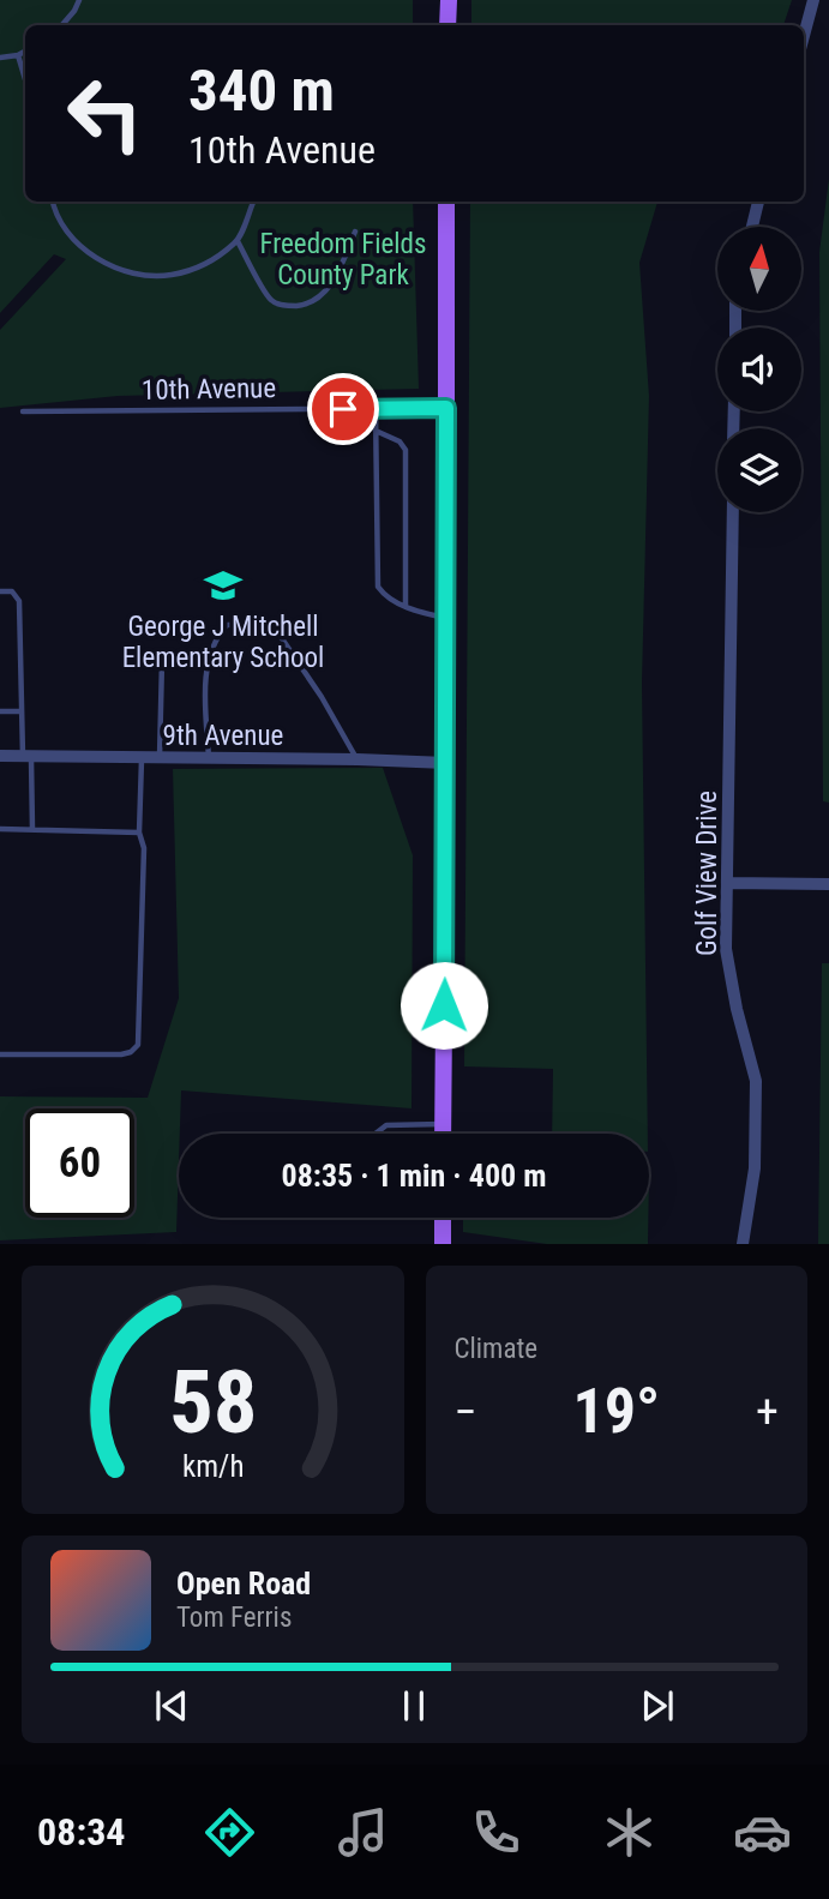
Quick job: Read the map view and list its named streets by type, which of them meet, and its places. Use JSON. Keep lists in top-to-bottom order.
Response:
{
  "streets": {
    "street": ["9th Avenue", "Golf View Drive"],
    "lane": ["10th Avenue"]
  },
  "parks": ["Freedom Fields County Park"],
  "places": {
    "school or university": ["George J Mitchell Elementary School"]
  },
  "north": "top",
  "page": {
    "turn": ["340 m", "10th Avenue"],
    "limit": "60",
    "trip": "08:35 · 1 min · 400 m",
    "tile": "Climate",
    "heat": ["−", "19°", "+"],
    "song": ["Open Road", "Tom Ferris"],
    "tabs": "08:34",
    "gauge": ["58", "km/h"]
  }
}
